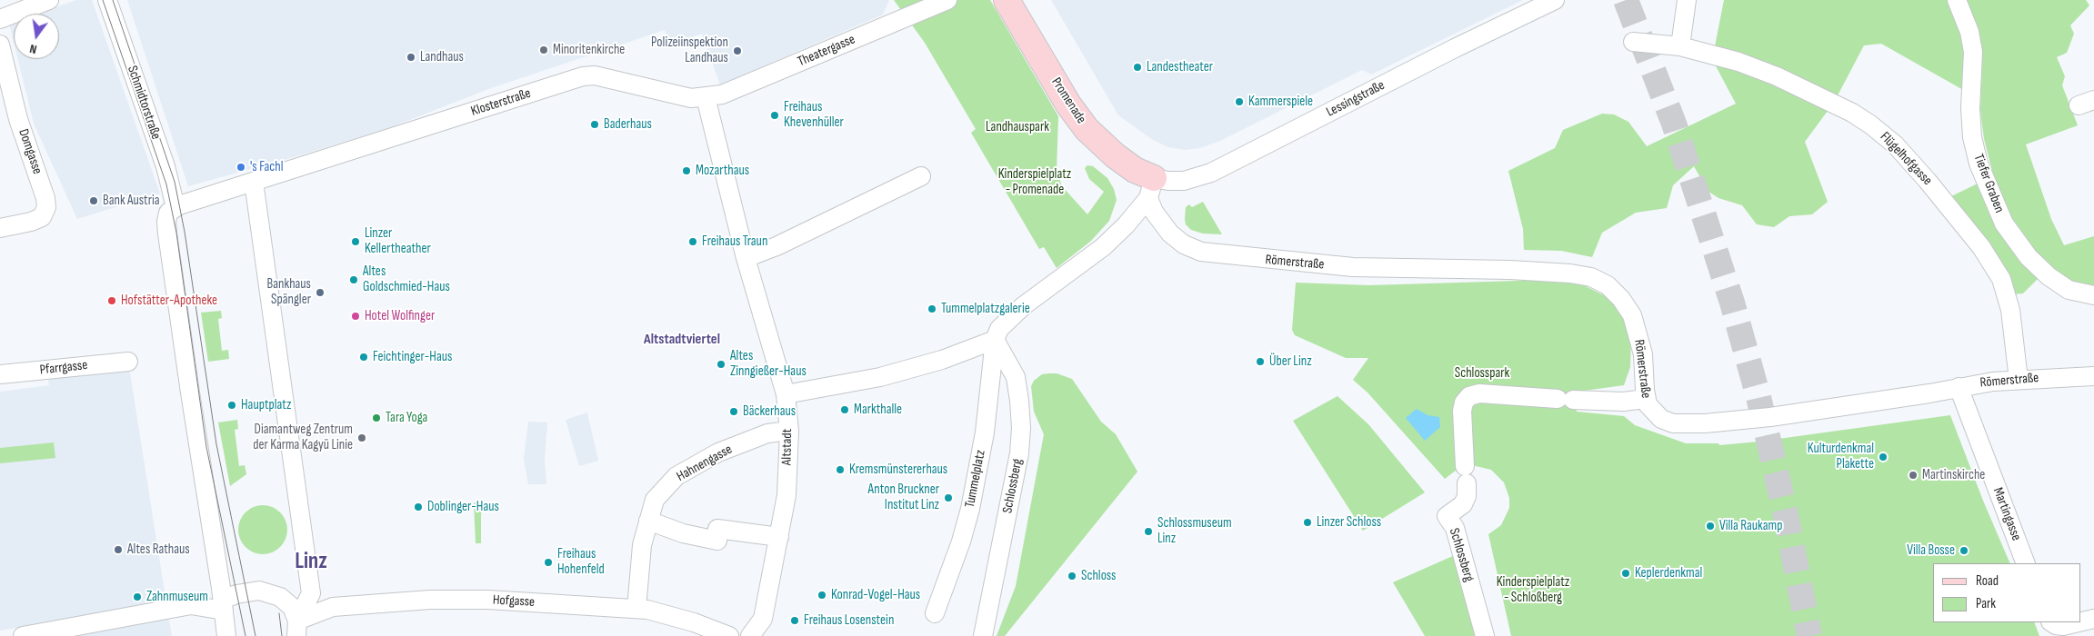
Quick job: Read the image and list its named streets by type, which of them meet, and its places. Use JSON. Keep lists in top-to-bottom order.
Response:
{
  "streets": {
    "street": [
      "Theatergasse",
      "Lessingstraße",
      "Promenade",
      "Schmidtorstraße",
      "Klosterstraße",
      "Domgasse",
      "Flügelhofgasse",
      "Tiefer Graben",
      "Römerstraße",
      "Pfarrgasse",
      "Altstadt",
      "Hahnengasse",
      "Tummelplatz",
      "Schlossberg",
      "Martingasse",
      "Hofgasse"
    ]
  },
  "crossings": [
    ["Theatergasse", "Klosterstraße"],
    ["Theatergasse", "Altstadt"],
    ["Lessingstraße", "Promenade"],
    ["Lessingstraße", "Römerstraße"],
    ["Lessingstraße", "Tummelplatz"],
    ["Promenade", "Römerstraße"],
    ["Promenade", "Tummelplatz"],
    ["Klosterstraße", "Altstadt"],
    ["Flügelhofgasse", "Römerstraße"],
    ["Römerstraße", "Tummelplatz"],
    ["Römerstraße", "Schlossberg"],
    ["Römerstraße", "Martingasse"],
    ["Altstadt", "Hahnengasse"],
    ["Hahnengasse", "Hofgasse"],
    ["Tummelplatz", "Schlossberg"]
  ],
  "districts": ["Altstadtviertel", "Linz"],
  "parks": [
    "Landhauspark",
    "Kinderspielplatz - Promenade",
    "Schlosspark",
    "Kinderspielplatz - Schloßberg"
  ],
  "places": [
    "Minoritenkirche",
    "Polizeiinspektion Landhaus",
    "Landhaus",
    "Landestheater",
    "Kammerspiele",
    "Freihaus Khevenhüller",
    "Baderhaus",
    "'s Fachl",
    "Mozarthaus",
    "Bank Austria",
    "Linzer Kellertheather",
    "Freihaus Traun",
    "Altes Goldschmied-Haus",
    "Bankhaus Spängler",
    "Hofstätter-Apotheke",
    "Tummelplatzgalerie",
    "Hotel Wolfinger",
    "Feichtinger-Haus",
    "Über Linz",
    "Altes Zinngießer-Haus",
    "Hauptplatz",
    "Markthalle",
    "Bäckerhaus",
    "Tara Yoga",
    "Diamantweg Zentrum der Karma Kagyü Linie",
    "Kulturdenkmal Plakette",
    "Kremsmünstererhaus",
    "Martinskirche",
    "Anton Bruckner Institut Linz",
    "Doblinger-Haus",
    "Linzer Schloss",
    "Villa Raukamp",
    "Schlossmuseum Linz",
    "Altes Rathaus",
    "Villa Bosse",
    "Freihaus Hohenfeld",
    "Keplerdenkmal",
    "Schloss",
    "Konrad-Vogel-Haus",
    "Zahnmuseum",
    "Freihaus Losenstein"
  ],
  "legend": ["Road", "Park"],
  "north": "bottom"
}
